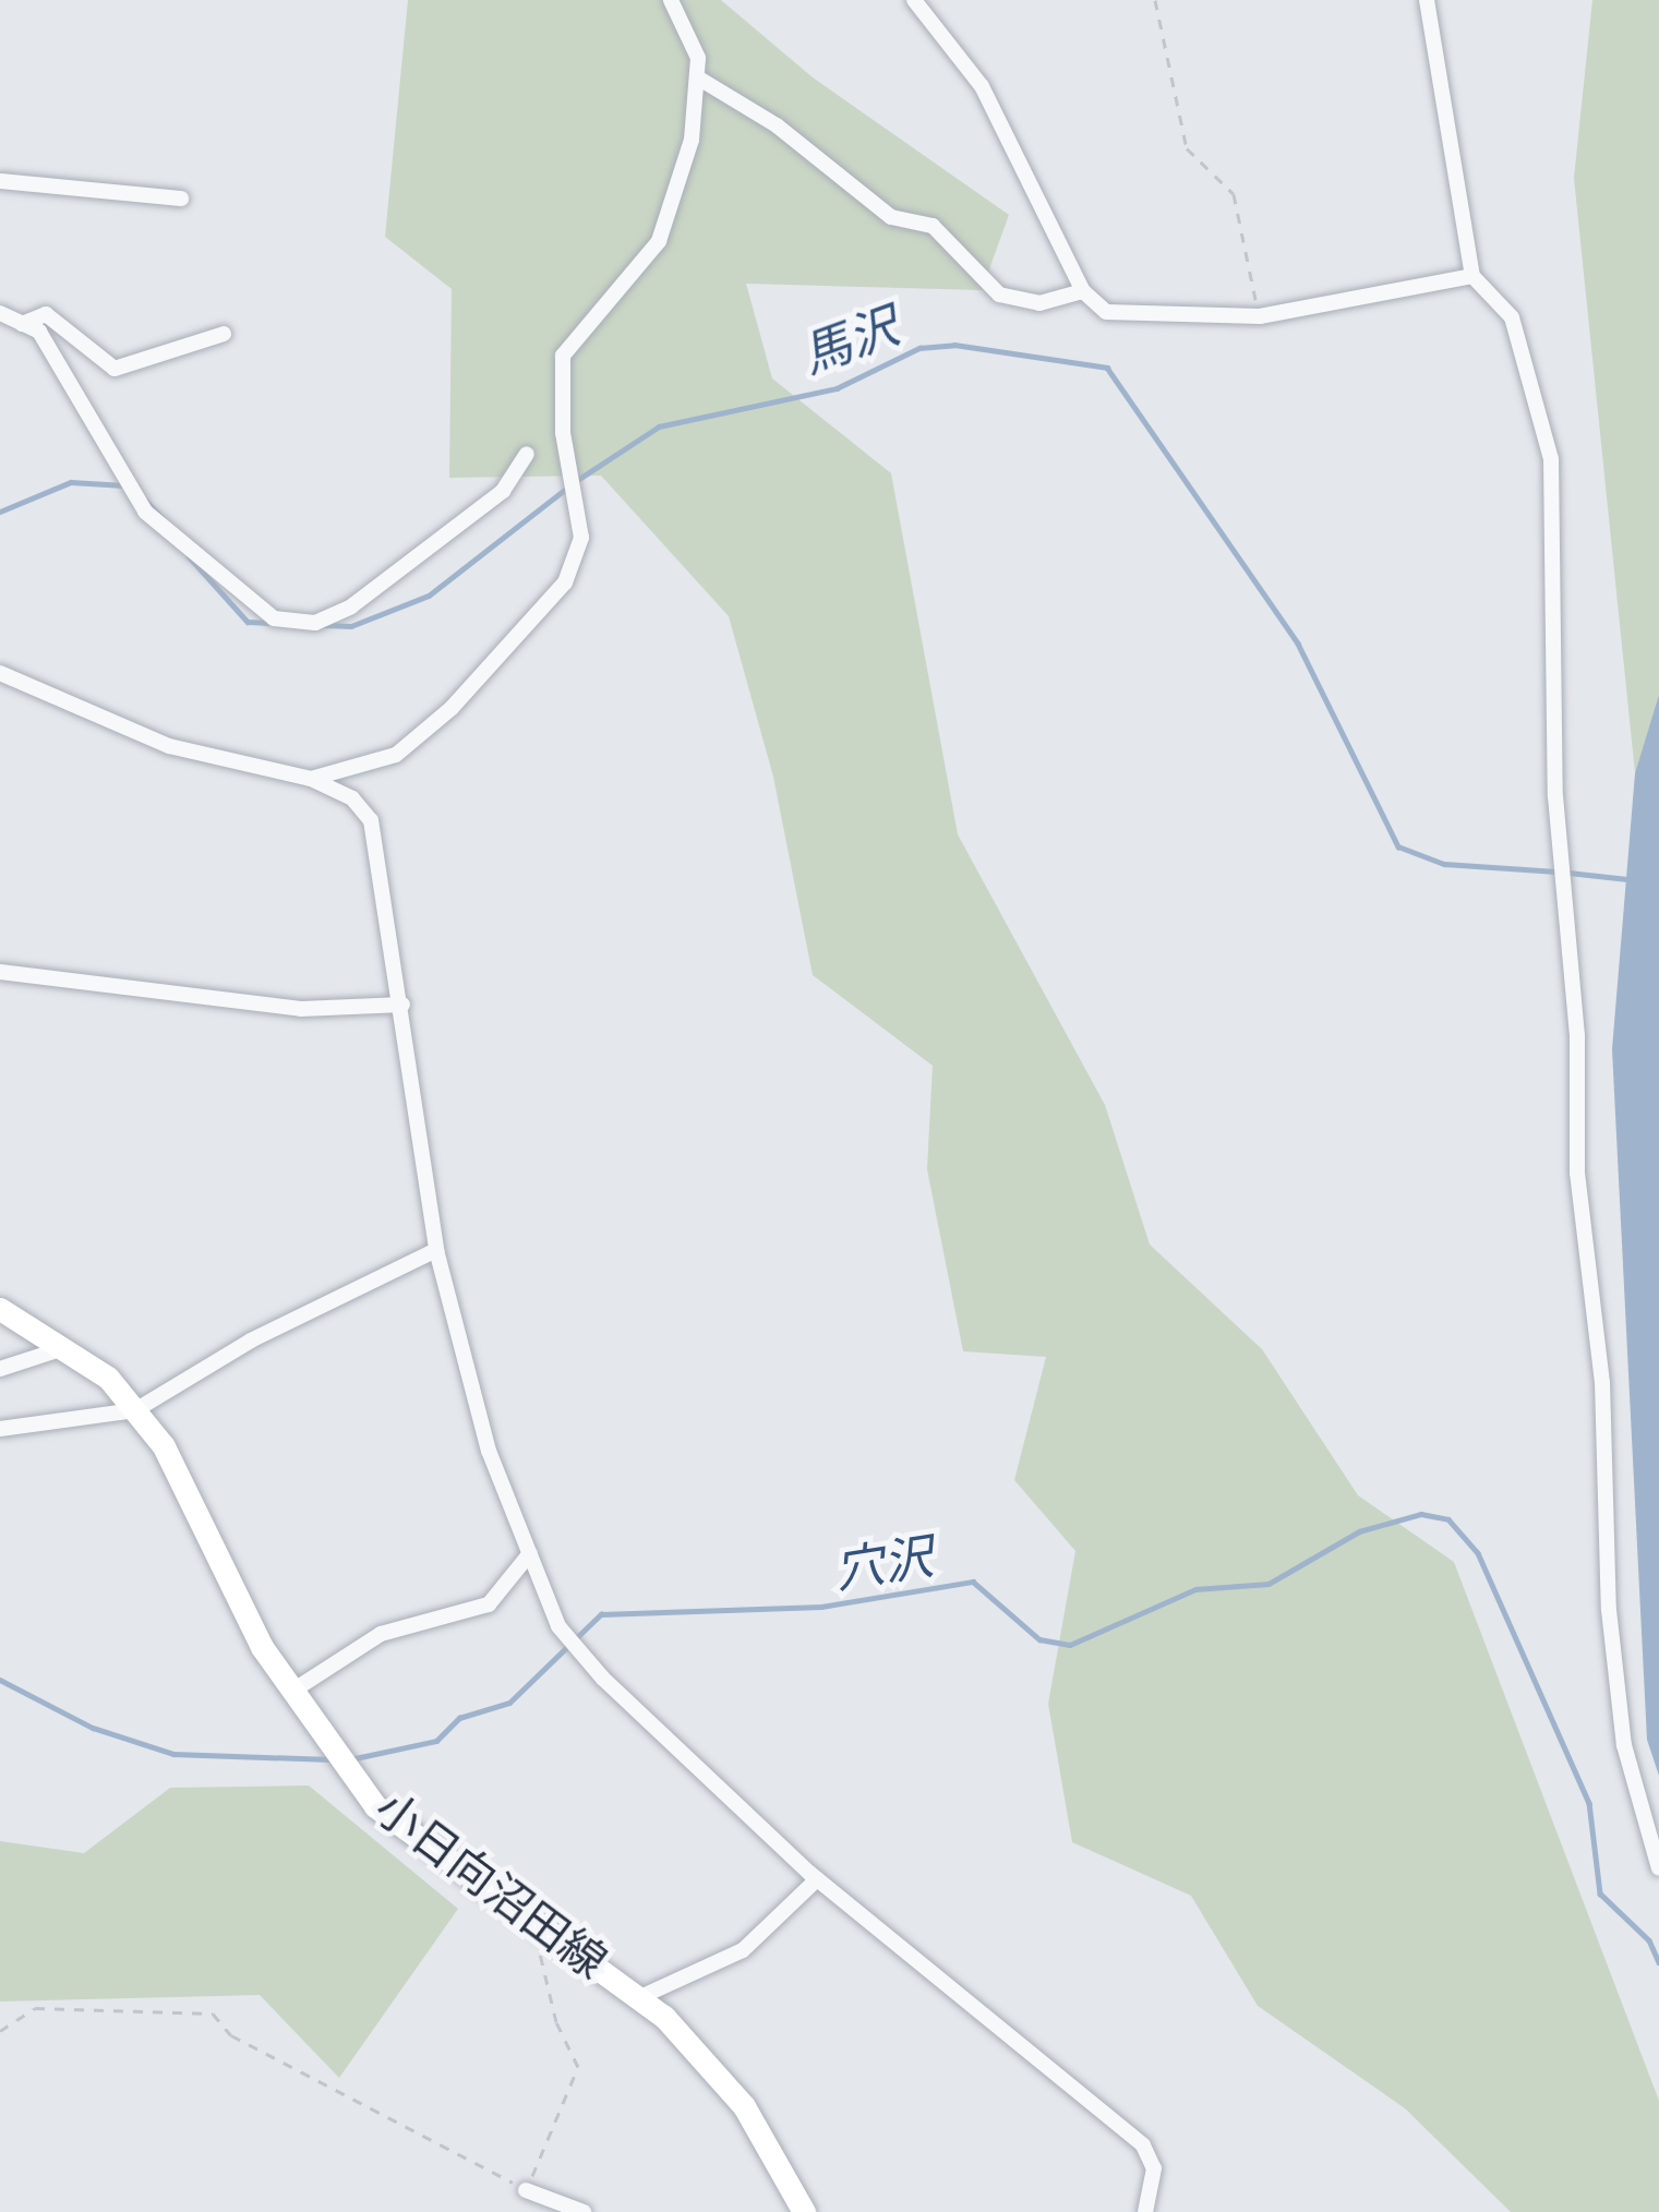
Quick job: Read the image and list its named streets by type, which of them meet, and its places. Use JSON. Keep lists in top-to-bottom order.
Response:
{
  "streets": {
    "main road": ["小日向沼田線"]
  },
  "water": ["馬沢", "穴沢"]
}
